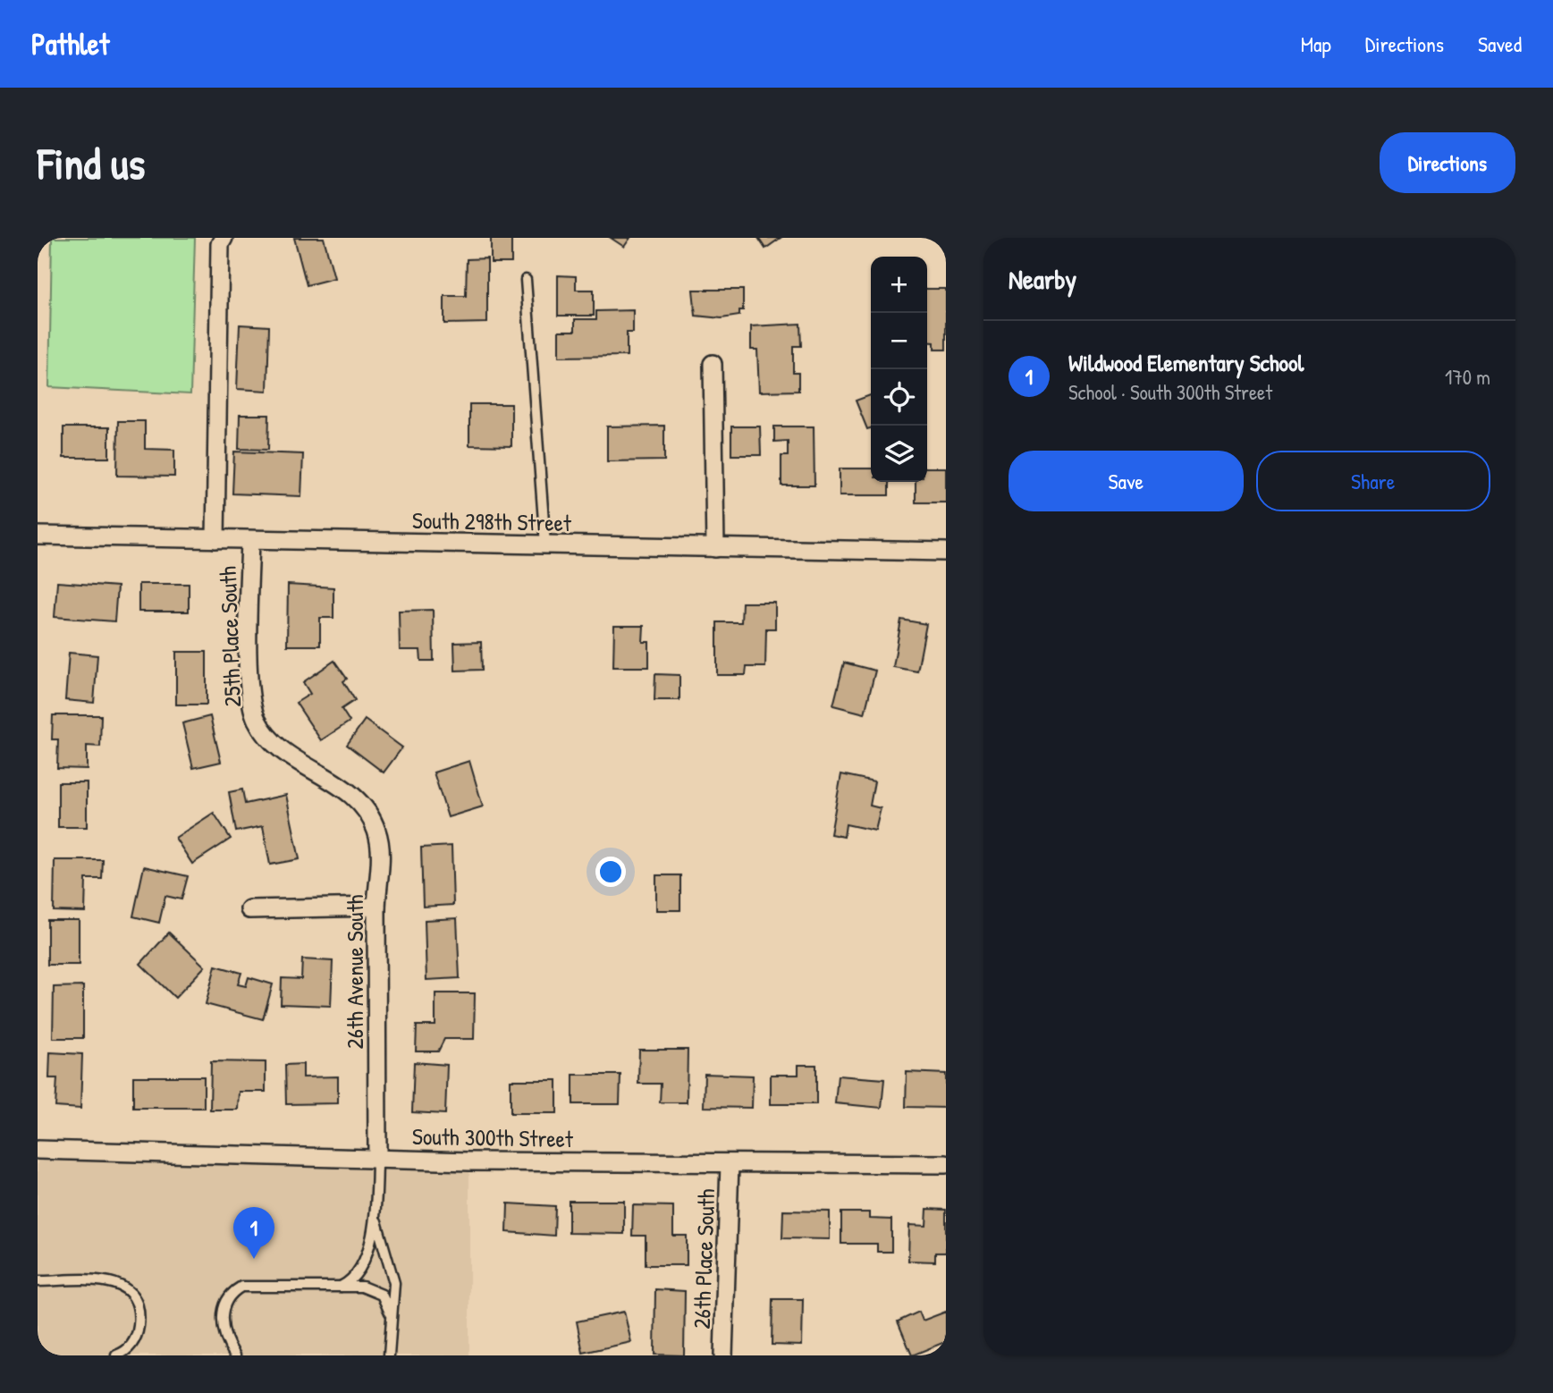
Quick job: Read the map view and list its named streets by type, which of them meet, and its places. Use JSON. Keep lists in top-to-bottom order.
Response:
{
  "streets": {
    "street": [
      "South 298th Street",
      "25th Place South",
      "26th Avenue South",
      "South 300th Street",
      "26th Place South"
    ]
  },
  "crossings": [
    ["South 298th Street", "25th Place South"],
    ["25th Place South", "26th Avenue South"],
    ["26th Avenue South", "South 300th Street"],
    ["South 300th Street", "26th Place South"]
  ],
  "page": {
    "header": "Pathlet",
    "nav": ["Map", "Directions", "Saved"],
    "buttons": [
      "Directions",
      ["Save", "Share"]
    ],
    "title": "Find us",
    "heading": "Nearby",
    "map_buttons": ["+", "−"],
    "list": [
      {
        "mark": "1",
        "name": "Wildwood Elementary School",
        "note": "School · South 300th Street",
        "value": "170 m"
      }
    ],
    "pins": "1"
  }
}
